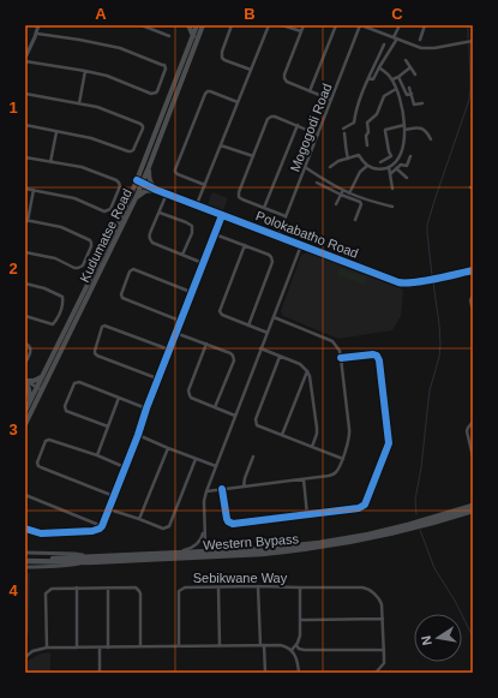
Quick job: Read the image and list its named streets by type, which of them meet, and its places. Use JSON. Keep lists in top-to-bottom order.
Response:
{
  "streets": {
    "highway": ["Western Bypass"],
    "main road": ["Kudumatse Road"],
    "street": ["Mogogodi Road", "Polokabatho Road", "Sebikwane Way"]
  },
  "crossings": [
    ["Mogogodi Road", "Polokabatho Road"],
    ["Polokabatho Road", "Kudumatse Road"]
  ],
  "north": "left",
  "grid": {
    "columns": ["A", "B", "C"],
    "rows": [
      "1",
      "2",
      "3",
      "4"
    ]
  }
}
